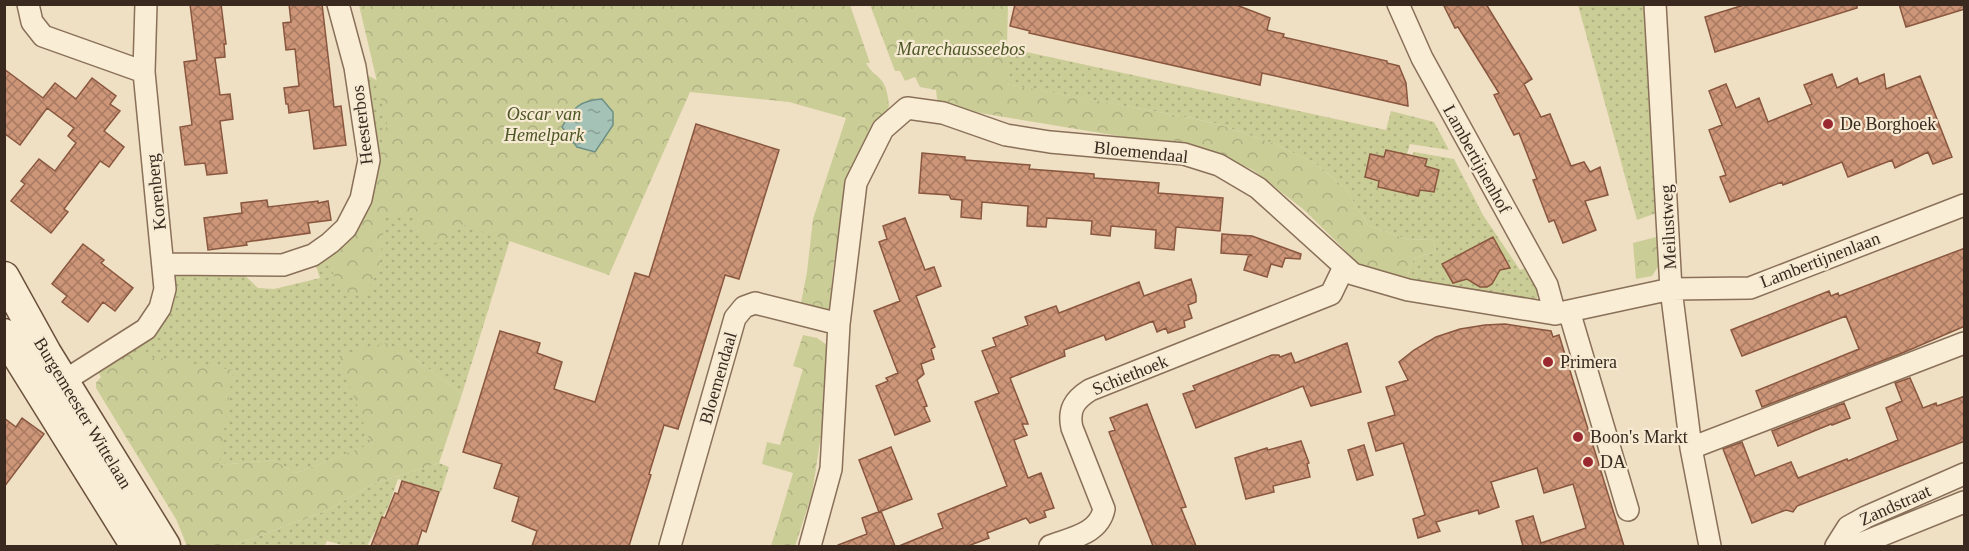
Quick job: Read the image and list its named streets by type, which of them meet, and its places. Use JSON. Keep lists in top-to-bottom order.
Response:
{
  "streets": {
    "street": [
      "Heesterbos",
      "Bloemendaal",
      "Lambertijnenhof",
      "Korenberg",
      "Meilustweg",
      "Lambertijnenlaan",
      "Schiethoek",
      "Burgemeester Wittelaan",
      "Zandstraat"
    ]
  },
  "crossings": [
    ["Heesterbos", "Korenberg"],
    ["Bloemendaal", "Lambertijnenhof"],
    ["Bloemendaal", "Meilustweg"],
    ["Bloemendaal", "Lambertijnenlaan"],
    ["Bloemendaal", "Schiethoek"],
    ["Korenberg", "Burgemeester Wittelaan"],
    ["Meilustweg", "Lambertijnenlaan"]
  ],
  "parks": ["Marechausseebos", "Oscar van Hemelpark"],
  "places": [
    "De Borghoek",
    "Primera",
    "Boon's Markt",
    "DA"
  ]
}
